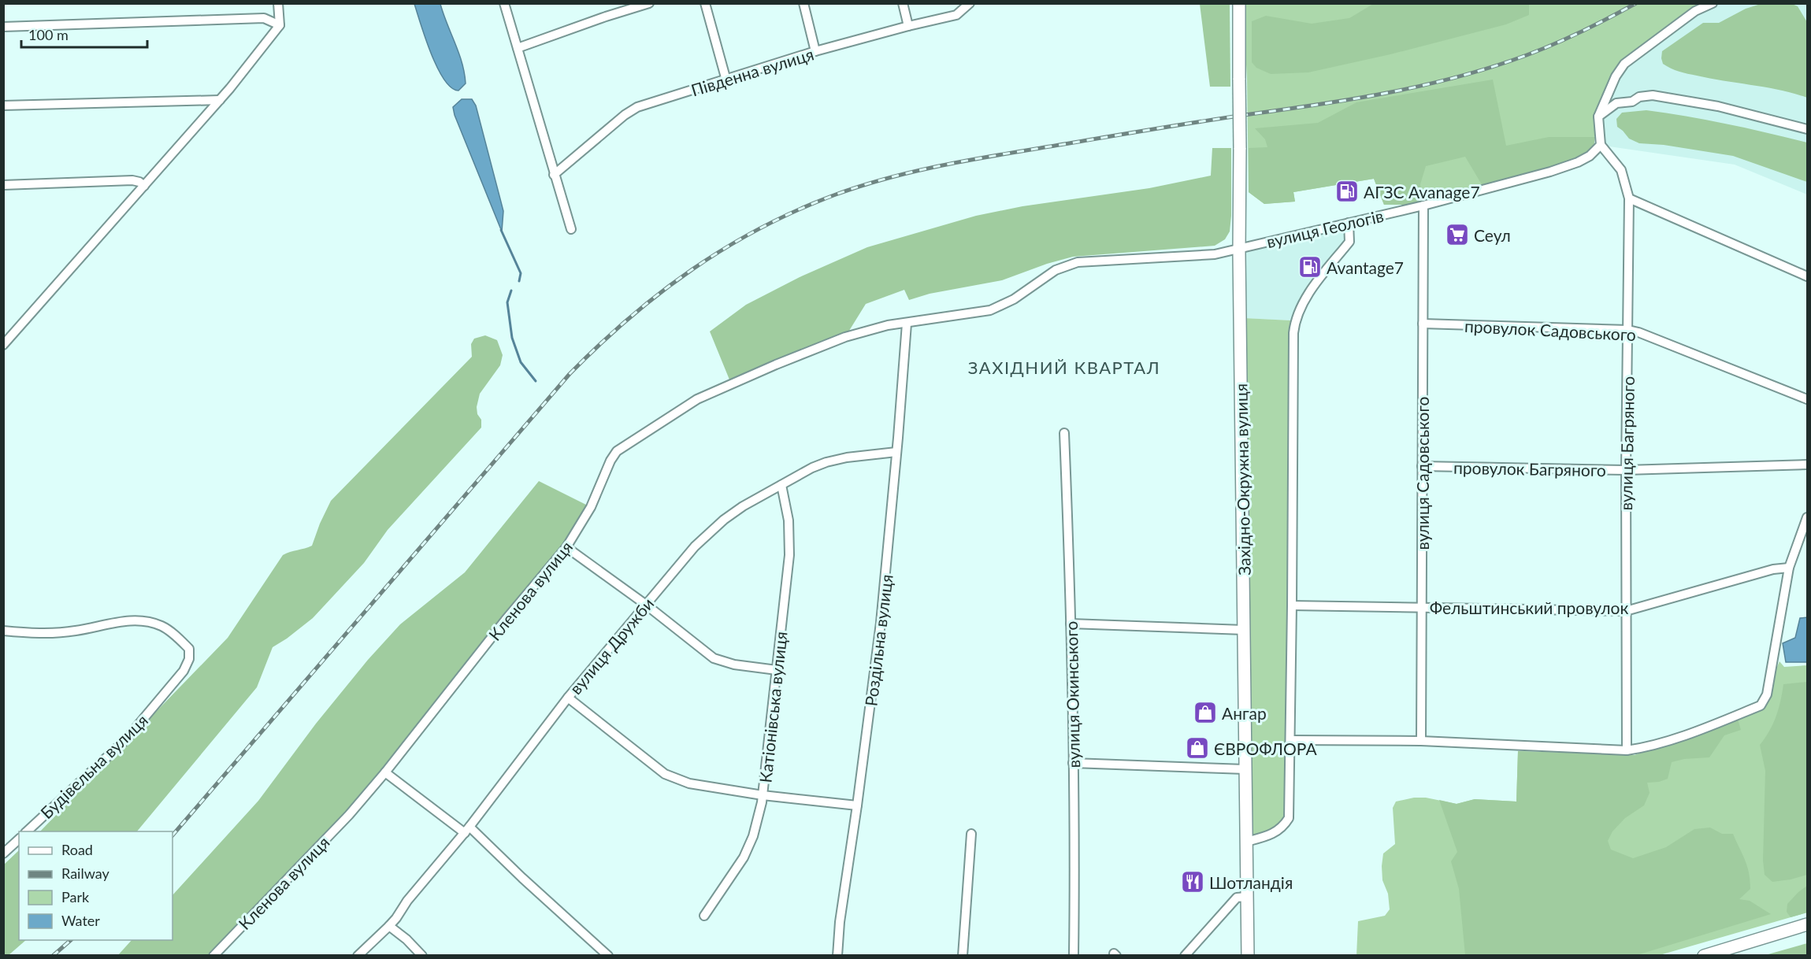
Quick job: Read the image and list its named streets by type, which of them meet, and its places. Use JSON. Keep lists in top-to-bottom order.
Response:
{
  "streets": {
    "main road": ["Західно-Окружна вулиця"],
    "street": [
      "Південна вулиця",
      "вулиця Геологів",
      "провулок Садовського",
      "вулиця Багряного",
      "провулок Багряного",
      "вулиця Садовського",
      "Кленова вулиця",
      "Фельштинський провулок",
      "Роздільна вулиця",
      "вулиця Дружби",
      "вулиця Окинського",
      "Катіонівська вулиця",
      "Будівельна вулиця"
    ]
  },
  "crossings": [
    ["вулиця Геологів", "вулиця Багряного"],
    ["вулиця Геологів", "вулиця Садовського"],
    ["вулиця Геологів", "Західно-Окружна вулиця"],
    ["вулиця Геологів", "Кленова вулиця"],
    ["вулиця Геологів", "Роздільна вулиця"],
    ["провулок Садовського", "вулиця Багряного"],
    ["провулок Садовського", "вулиця Садовського"],
    ["вулиця Багряного", "провулок Багряного"],
    ["вулиця Багряного", "Фельштинський провулок"],
    ["провулок Багряного", "вулиця Садовського"],
    ["вулиця Садовського", "Фельштинський провулок"],
    ["Кленова вулиця", "Роздільна вулиця"],
    ["Роздільна вулиця", "вулиця Дружби"],
    ["вулиця Дружби", "Катіонівська вулиця"]
  ],
  "districts": ["ЗАХІДНИЙ КВАРТАЛ"],
  "places": {
    "fuel station": ["АГЗС Avanage7", "Avantage7"],
    "supermarket": ["Сеул"],
    "shop": ["Ангар", "ЄВРОФЛОРА"],
    "restaurant": ["Шотландія"]
  },
  "legend": [
    "Road",
    "Railway",
    "Park",
    "Water"
  ],
  "scale_bar": "100 m"
}
